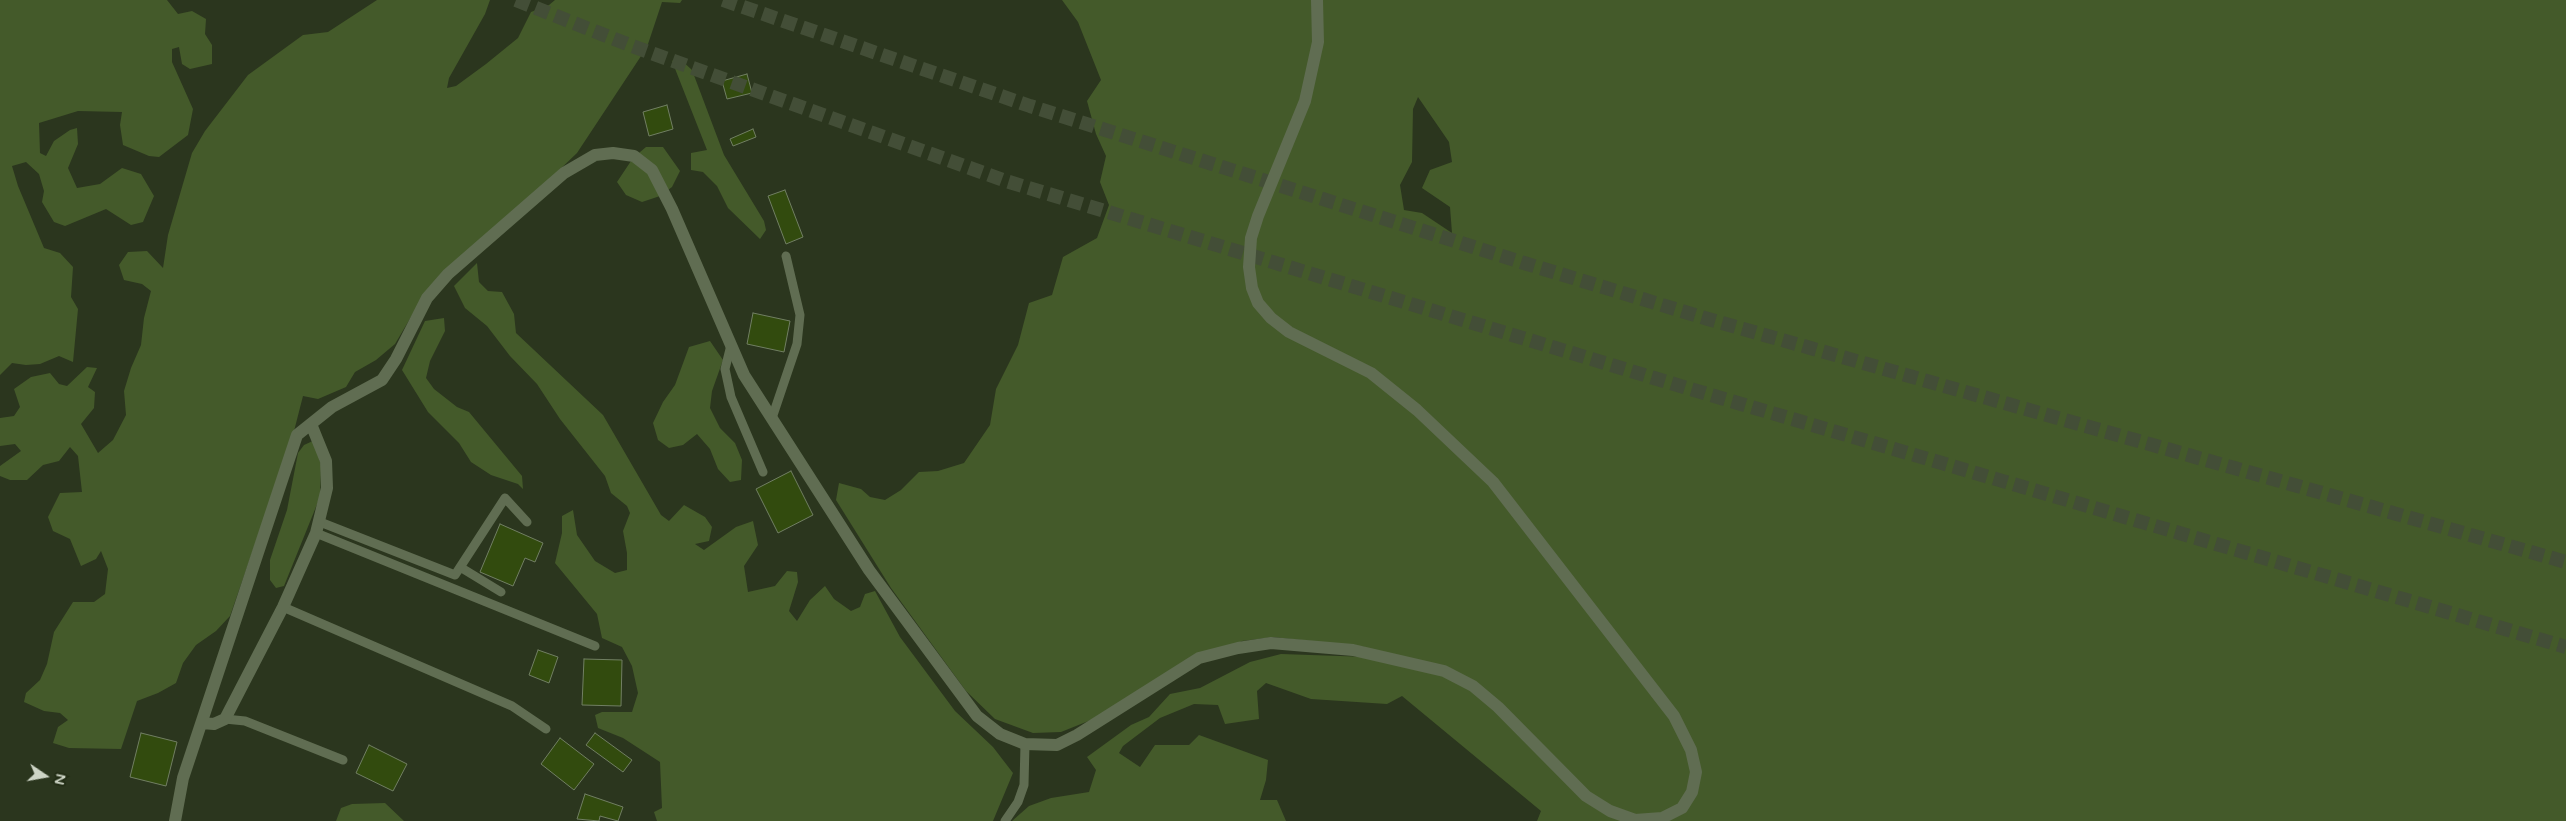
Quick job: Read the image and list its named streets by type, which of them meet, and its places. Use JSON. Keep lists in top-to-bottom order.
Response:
{
  "north": "right"
}
